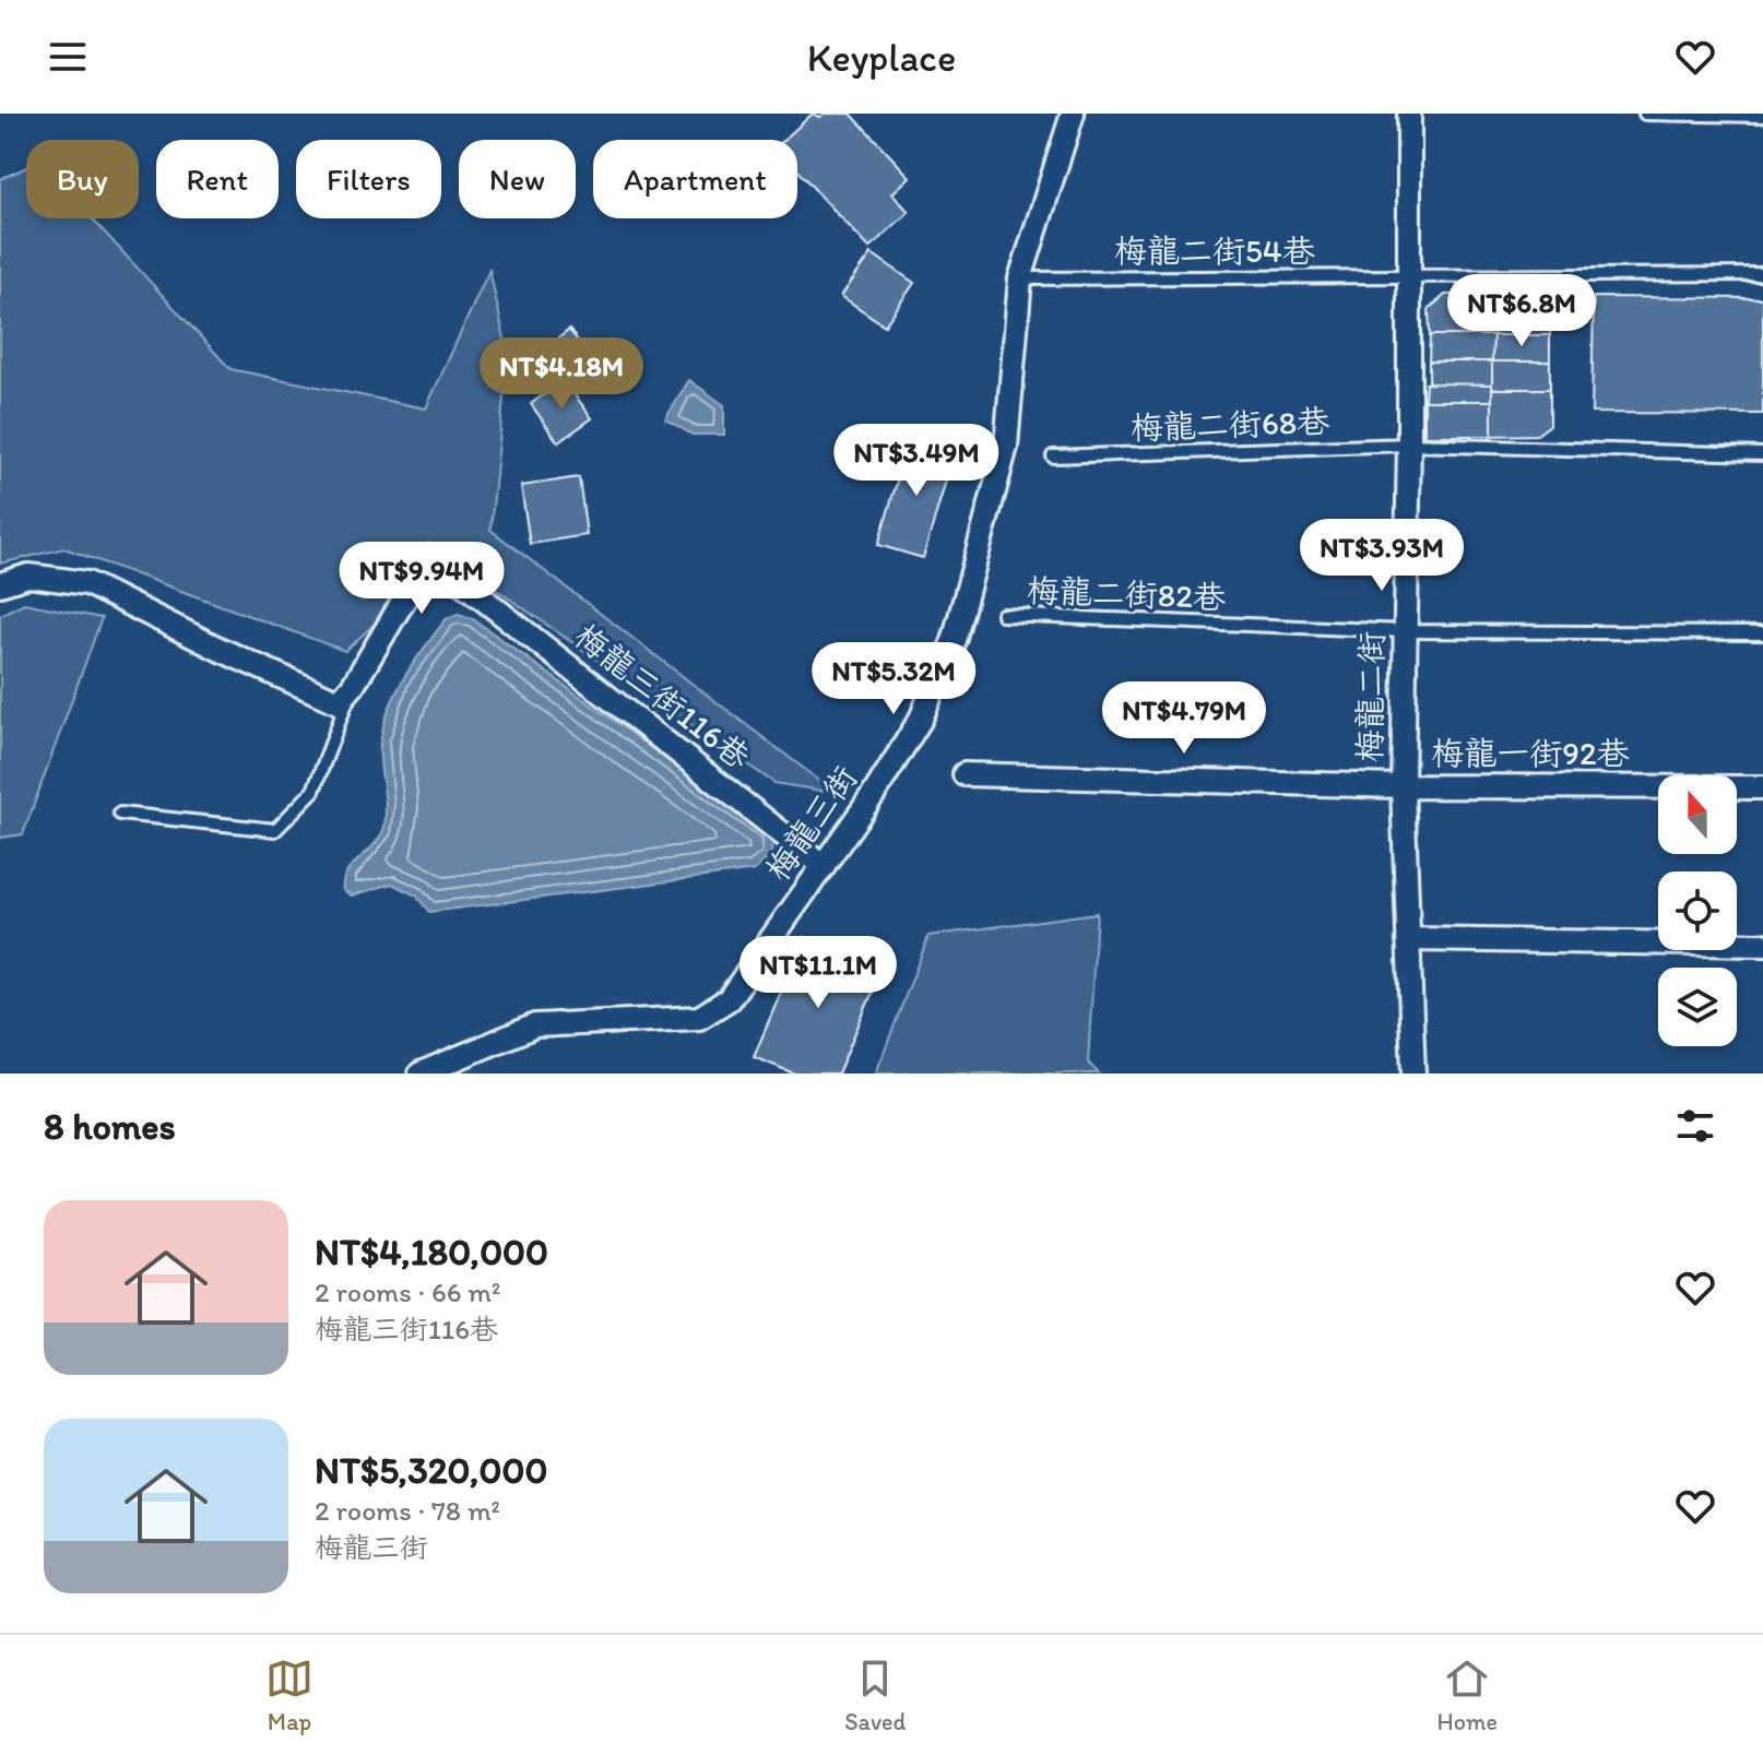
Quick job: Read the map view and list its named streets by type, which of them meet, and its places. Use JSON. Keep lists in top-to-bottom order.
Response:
{
  "streets": {
    "street": [
      "梅龍三街116巷",
      "梅龍二街",
      "梅龍一街92巷",
      "梅龍三街"
    ],
    "lane": ["梅龍二街54巷", "梅龍二街68巷", "梅龍二街82巷"]
  },
  "crossings": [
    ["梅龍二街54巷", "梅龍二街"],
    ["梅龍二街54巷", "梅龍三街"],
    ["梅龍二街68巷", "梅龍二街"],
    ["梅龍二街82巷", "梅龍二街"],
    ["梅龍三街116巷", "梅龍三街"],
    ["梅龍二街", "梅龍一街92巷"]
  ],
  "north": "top",
  "page": {
    "header": "Keyplace",
    "chip": [
      "Buy",
      "Rent",
      "Filters",
      "New",
      "Apartment"
    ],
    "price": [
      "NT$6.8M",
      "NT$4.18M",
      "NT$3.49M",
      "NT$3.93M",
      "NT$9.94M",
      "NT$5.32M",
      "NT$4.79M",
      "NT$11.1M"
    ],
    "heading": "8 homes",
    "list": [
      {
        "name": "NT$4,180,000",
        "note": "2 rooms · 66 m² · 梅龍三街116巷"
      },
      {
        "name": "NT$5,320,000",
        "note": "2 rooms · 78 m² · 梅龍三街"
      }
    ],
    "tabs": ["Map", "Saved", "Home"]
  }
}
